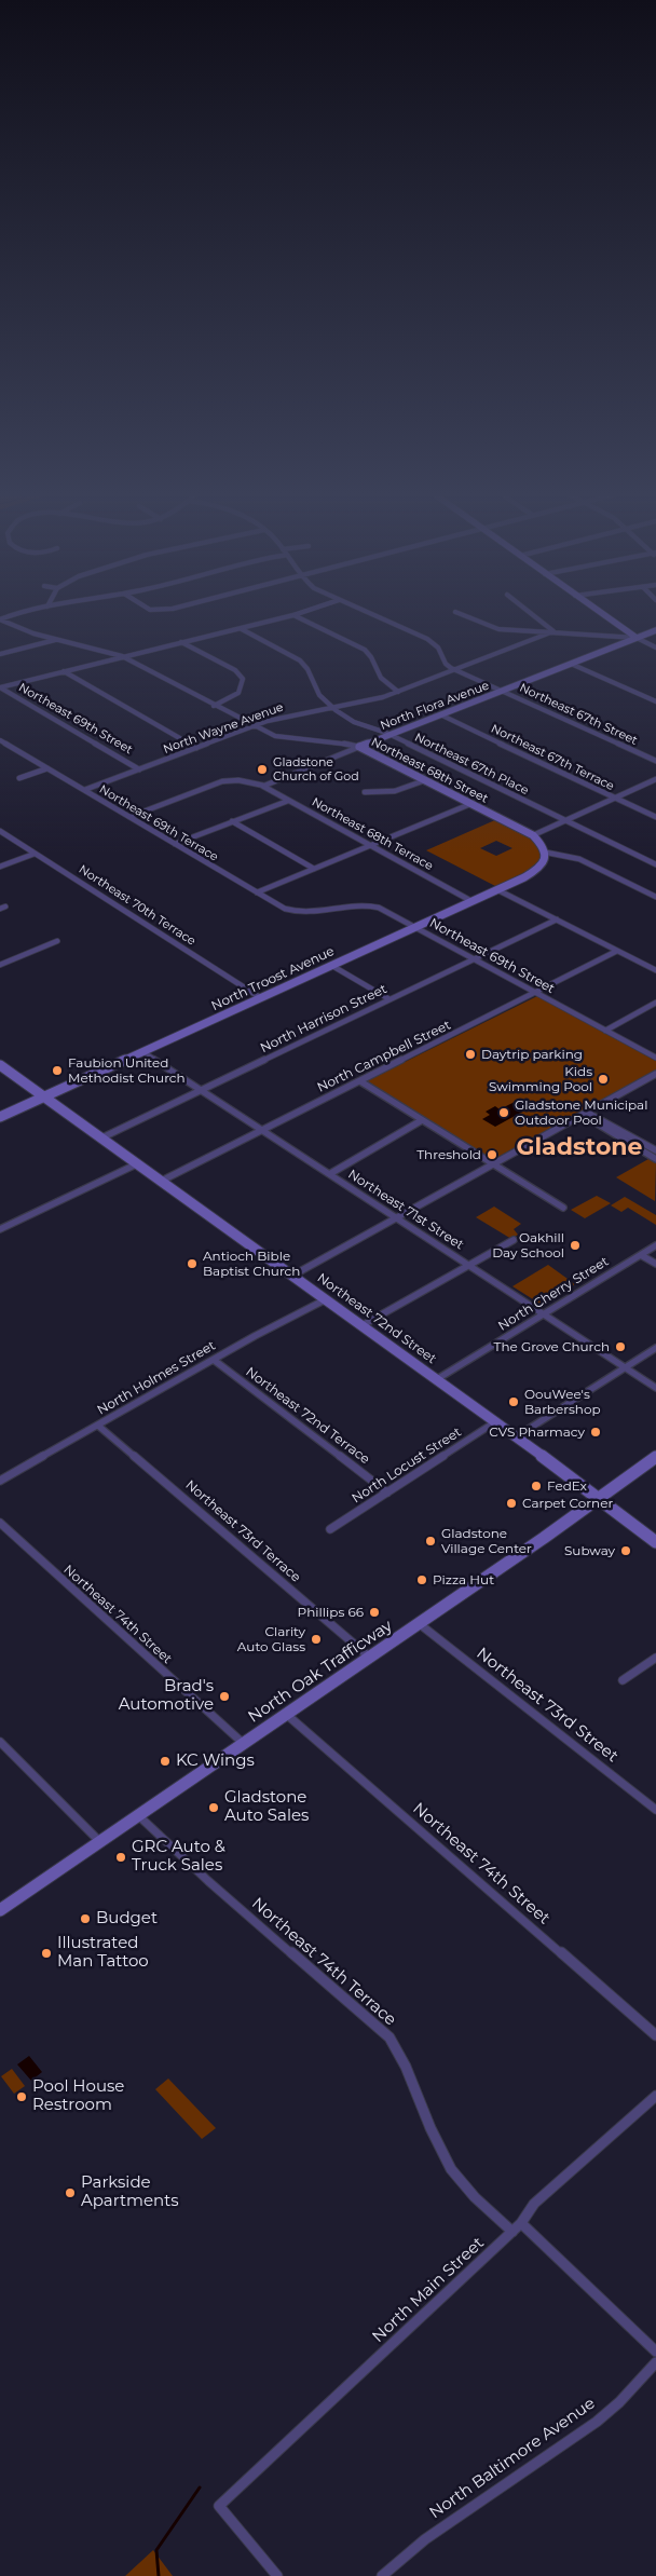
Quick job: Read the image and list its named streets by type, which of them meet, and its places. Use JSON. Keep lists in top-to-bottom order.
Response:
{
  "streets": {
    "street": [
      "North Flora Avenue",
      "Northeast 67th Street",
      "Northeast 69th Street",
      "North Wayne Avenue",
      "Northeast 67th Terrace",
      "Northeast 67th Place",
      "Northeast 68th Street",
      "Northeast 69th Terrace",
      "Northeast 68th Terrace",
      "Northeast 70th Terrace",
      "North Troost Avenue",
      "North Harrison Street",
      "North Campbell Street",
      "Northeast 71st Street",
      "North Cherry Street",
      "Northeast 72nd Street",
      "North Holmes Street",
      "Northeast 72nd Terrace",
      "North Locust Street",
      "Northeast 73rd Terrace",
      "Northeast 74th Street",
      "North Oak Trafficway",
      "Northeast 73rd Street",
      "Northeast 74th Terrace",
      "North Main Street",
      "North Baltimore Avenue"
    ]
  },
  "crossings": [
    ["North Flora Avenue", "Northeast 67th Street"],
    ["North Flora Avenue", "Northeast 67th Terrace"],
    ["North Flora Avenue", "Northeast 67th Place"],
    ["North Flora Avenue", "Northeast 68th Street"],
    ["North Flora Avenue", "Northeast 68th Terrace"],
    ["Northeast 67th Street", "North Wayne Avenue"],
    ["Northeast 69th Street", "North Wayne Avenue"],
    ["Northeast 69th Street", "Northeast 69th Terrace"],
    ["Northeast 69th Street", "North Troost Avenue"],
    ["Northeast 69th Street", "North Harrison Street"],
    ["Northeast 69th Street", "North Campbell Street"],
    ["North Wayne Avenue", "Northeast 67th Place"],
    ["North Wayne Avenue", "Northeast 68th Street"],
    ["North Wayne Avenue", "Northeast 69th Terrace"],
    ["Northeast 68th Street", "North Troost Avenue"],
    ["Northeast 68th Terrace", "North Troost Avenue"],
    ["Northeast 70th Terrace", "North Troost Avenue"],
    ["North Troost Avenue", "Northeast 71st Street"],
    ["North Troost Avenue", "Northeast 72nd Street"],
    ["North Harrison Street", "Northeast 71st Street"],
    ["North Harrison Street", "Northeast 72nd Street"],
    ["North Campbell Street", "Northeast 71st Street"],
    ["North Campbell Street", "Northeast 72nd Street"],
    ["Northeast 71st Street", "North Cherry Street"],
    ["North Cherry Street", "Northeast 72nd Street"],
    ["Northeast 72nd Street", "North Holmes Street"],
    ["Northeast 72nd Street", "North Locust Street"],
    ["Northeast 72nd Street", "North Oak Trafficway"],
    ["North Holmes Street", "Northeast 72nd Terrace"],
    ["North Holmes Street", "Northeast 73rd Terrace"],
    ["Northeast 72nd Terrace", "North Locust Street"],
    ["Northeast 73rd Terrace", "North Oak Trafficway"],
    ["Northeast 74th Street", "North Oak Trafficway"],
    ["North Oak Trafficway", "Northeast 73rd Street"],
    ["North Oak Trafficway", "Northeast 74th Terrace"],
    ["Northeast 74th Terrace", "North Main Street"]
  ],
  "districts": ["Gladstone"],
  "places": [
    "Gladstone Church of God",
    "Daytrip parking",
    "Faubion United Methodist Church",
    "Kids Swimming Pool",
    "Gladstone Municipal Outdoor Pool",
    "Threshold",
    "Oakhill Day School",
    "Antioch Bible Baptist Church",
    "The Grove Church",
    "OouWee's Barbershop",
    "CVS Pharmacy",
    "FedEx",
    "Carpet Corner",
    "Gladstone Village Center",
    "Subway",
    "Pizza Hut",
    "Phillips 66",
    "Clarity Auto Glass",
    "Brad's Automotive",
    "KC Wings",
    "Gladstone Auto Sales",
    "GRC Auto & Truck Sales",
    "Budget",
    "Illustrated Man Tattoo",
    "Pool House Restroom",
    "Parkside Apartments"
  ]
}
